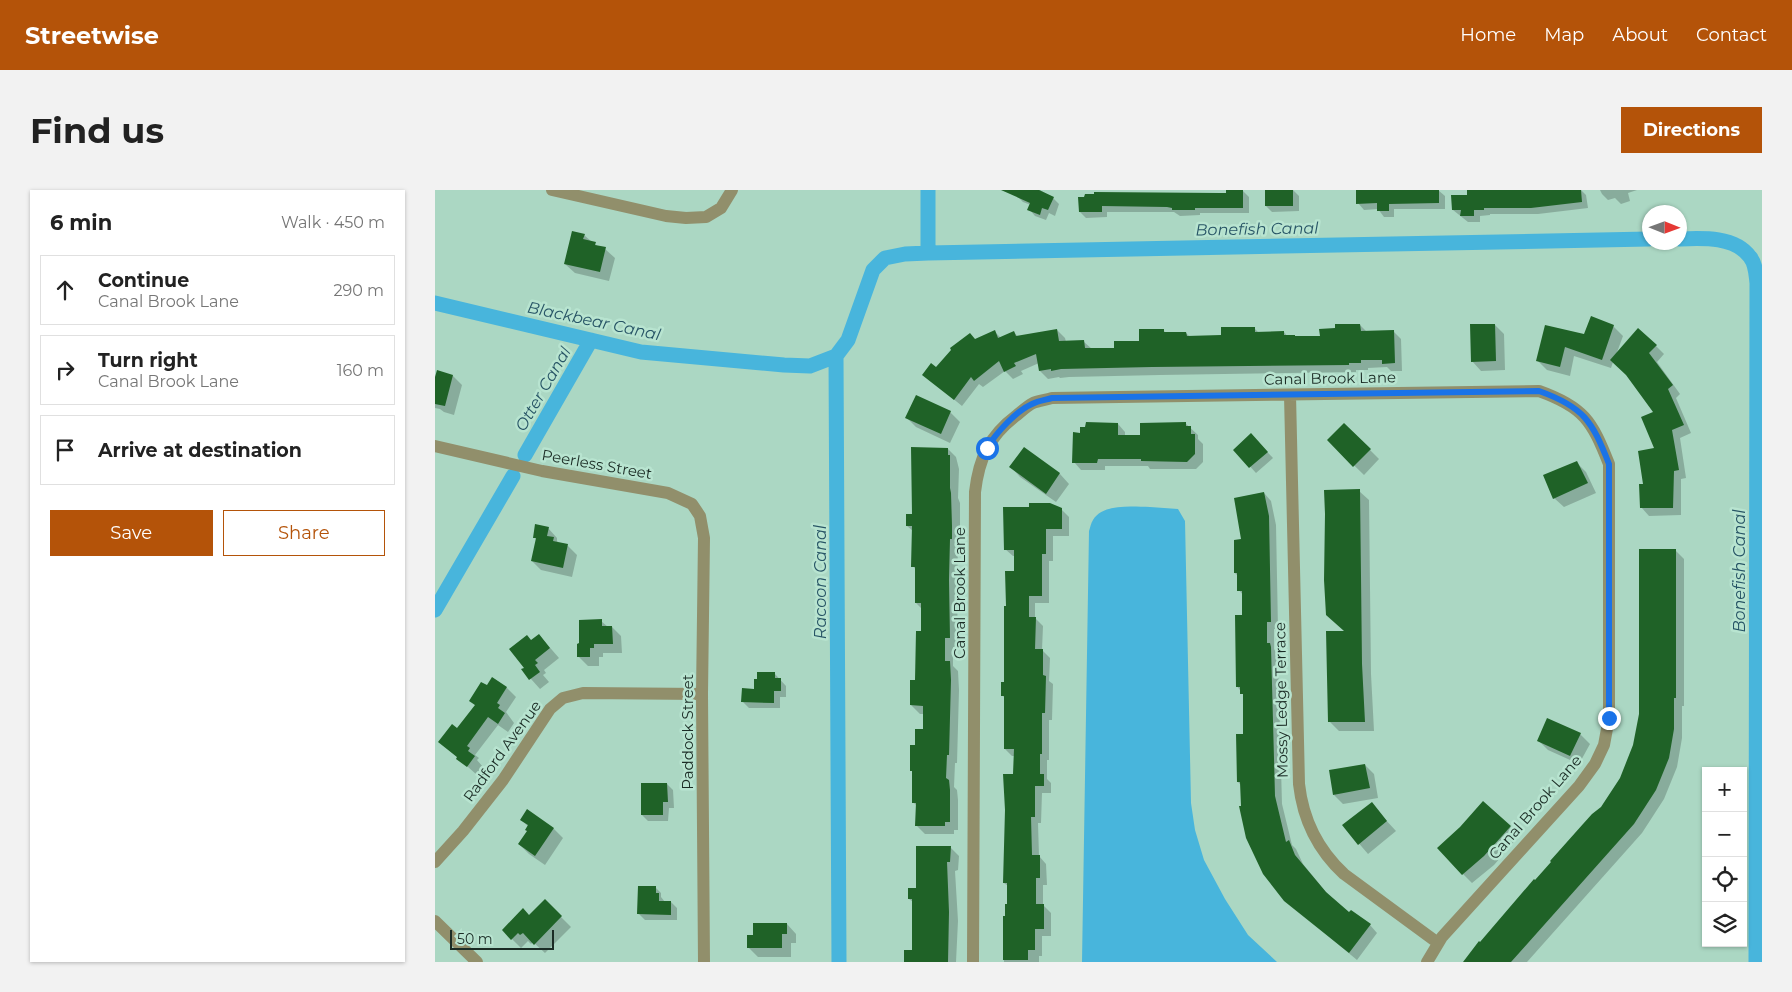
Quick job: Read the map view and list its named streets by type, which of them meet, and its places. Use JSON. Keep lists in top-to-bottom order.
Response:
{
  "streets": {
    "street": [
      "Canal Brook Lane",
      "Peerless Street",
      "Mossy Ledge Terrace",
      "Paddock Street",
      "Radford Avenue"
    ]
  },
  "crossings": [
    ["Canal Brook Lane", "Mossy Ledge Terrace"],
    ["Peerless Street", "Paddock Street"],
    ["Paddock Street", "Radford Avenue"]
  ],
  "water": [
    "Bonefish Canal",
    "Blackbear Canal",
    "Otter Canal",
    "Racoon Canal"
  ],
  "scale_bar": "50 m",
  "north": "right",
  "page": {
    "header": "Streetwise",
    "nav": [
      "Home",
      "Map",
      "About",
      "Contact"
    ],
    "buttons": [
      "Directions",
      ["Save", "Share"]
    ],
    "title": "Find us",
    "heading": ["6 min", "Walk · 450 m"],
    "list": [
      ["Continue", "Canal Brook Lane", "290 m"],
      ["Turn right", "Canal Brook Lane", "160 m"],
      "Arrive at destination"
    ],
    "map_buttons": ["+", "−"],
    "scale": "50 m"
  }
}
